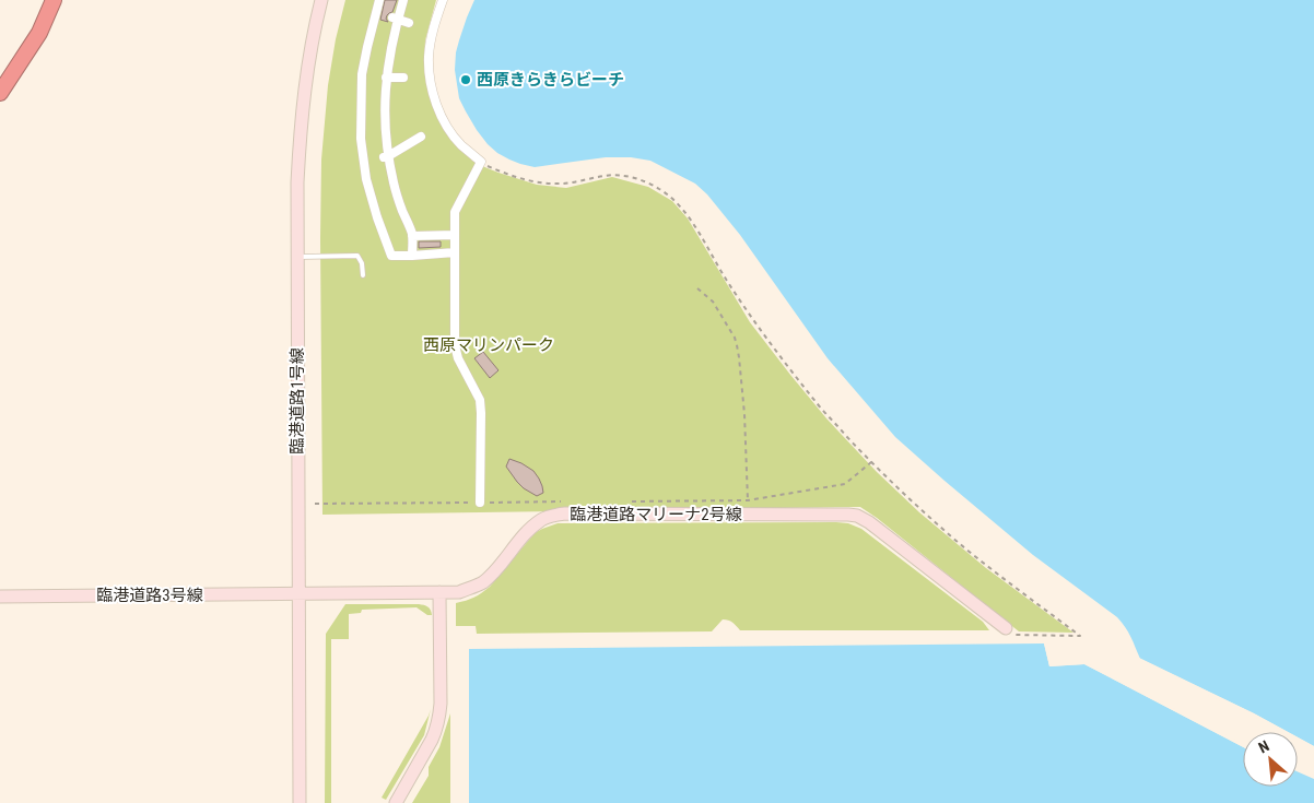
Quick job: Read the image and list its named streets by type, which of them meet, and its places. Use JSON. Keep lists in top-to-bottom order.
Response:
{
  "streets": {
    "street": ["臨港道路1号線", "臨港道路マリーナ2号線", "臨港道路3号線"]
  },
  "crossings": [
    ["臨港道路1号線", "臨港道路マリーナ2号線"],
    ["臨港道路1号線", "臨港道路3号線"],
    ["臨港道路マリーナ2号線", "臨港道路3号線"]
  ],
  "parks": ["西原マリンパーク"],
  "places": ["西原きらきらビーチ"],
  "north": "top left"
}
